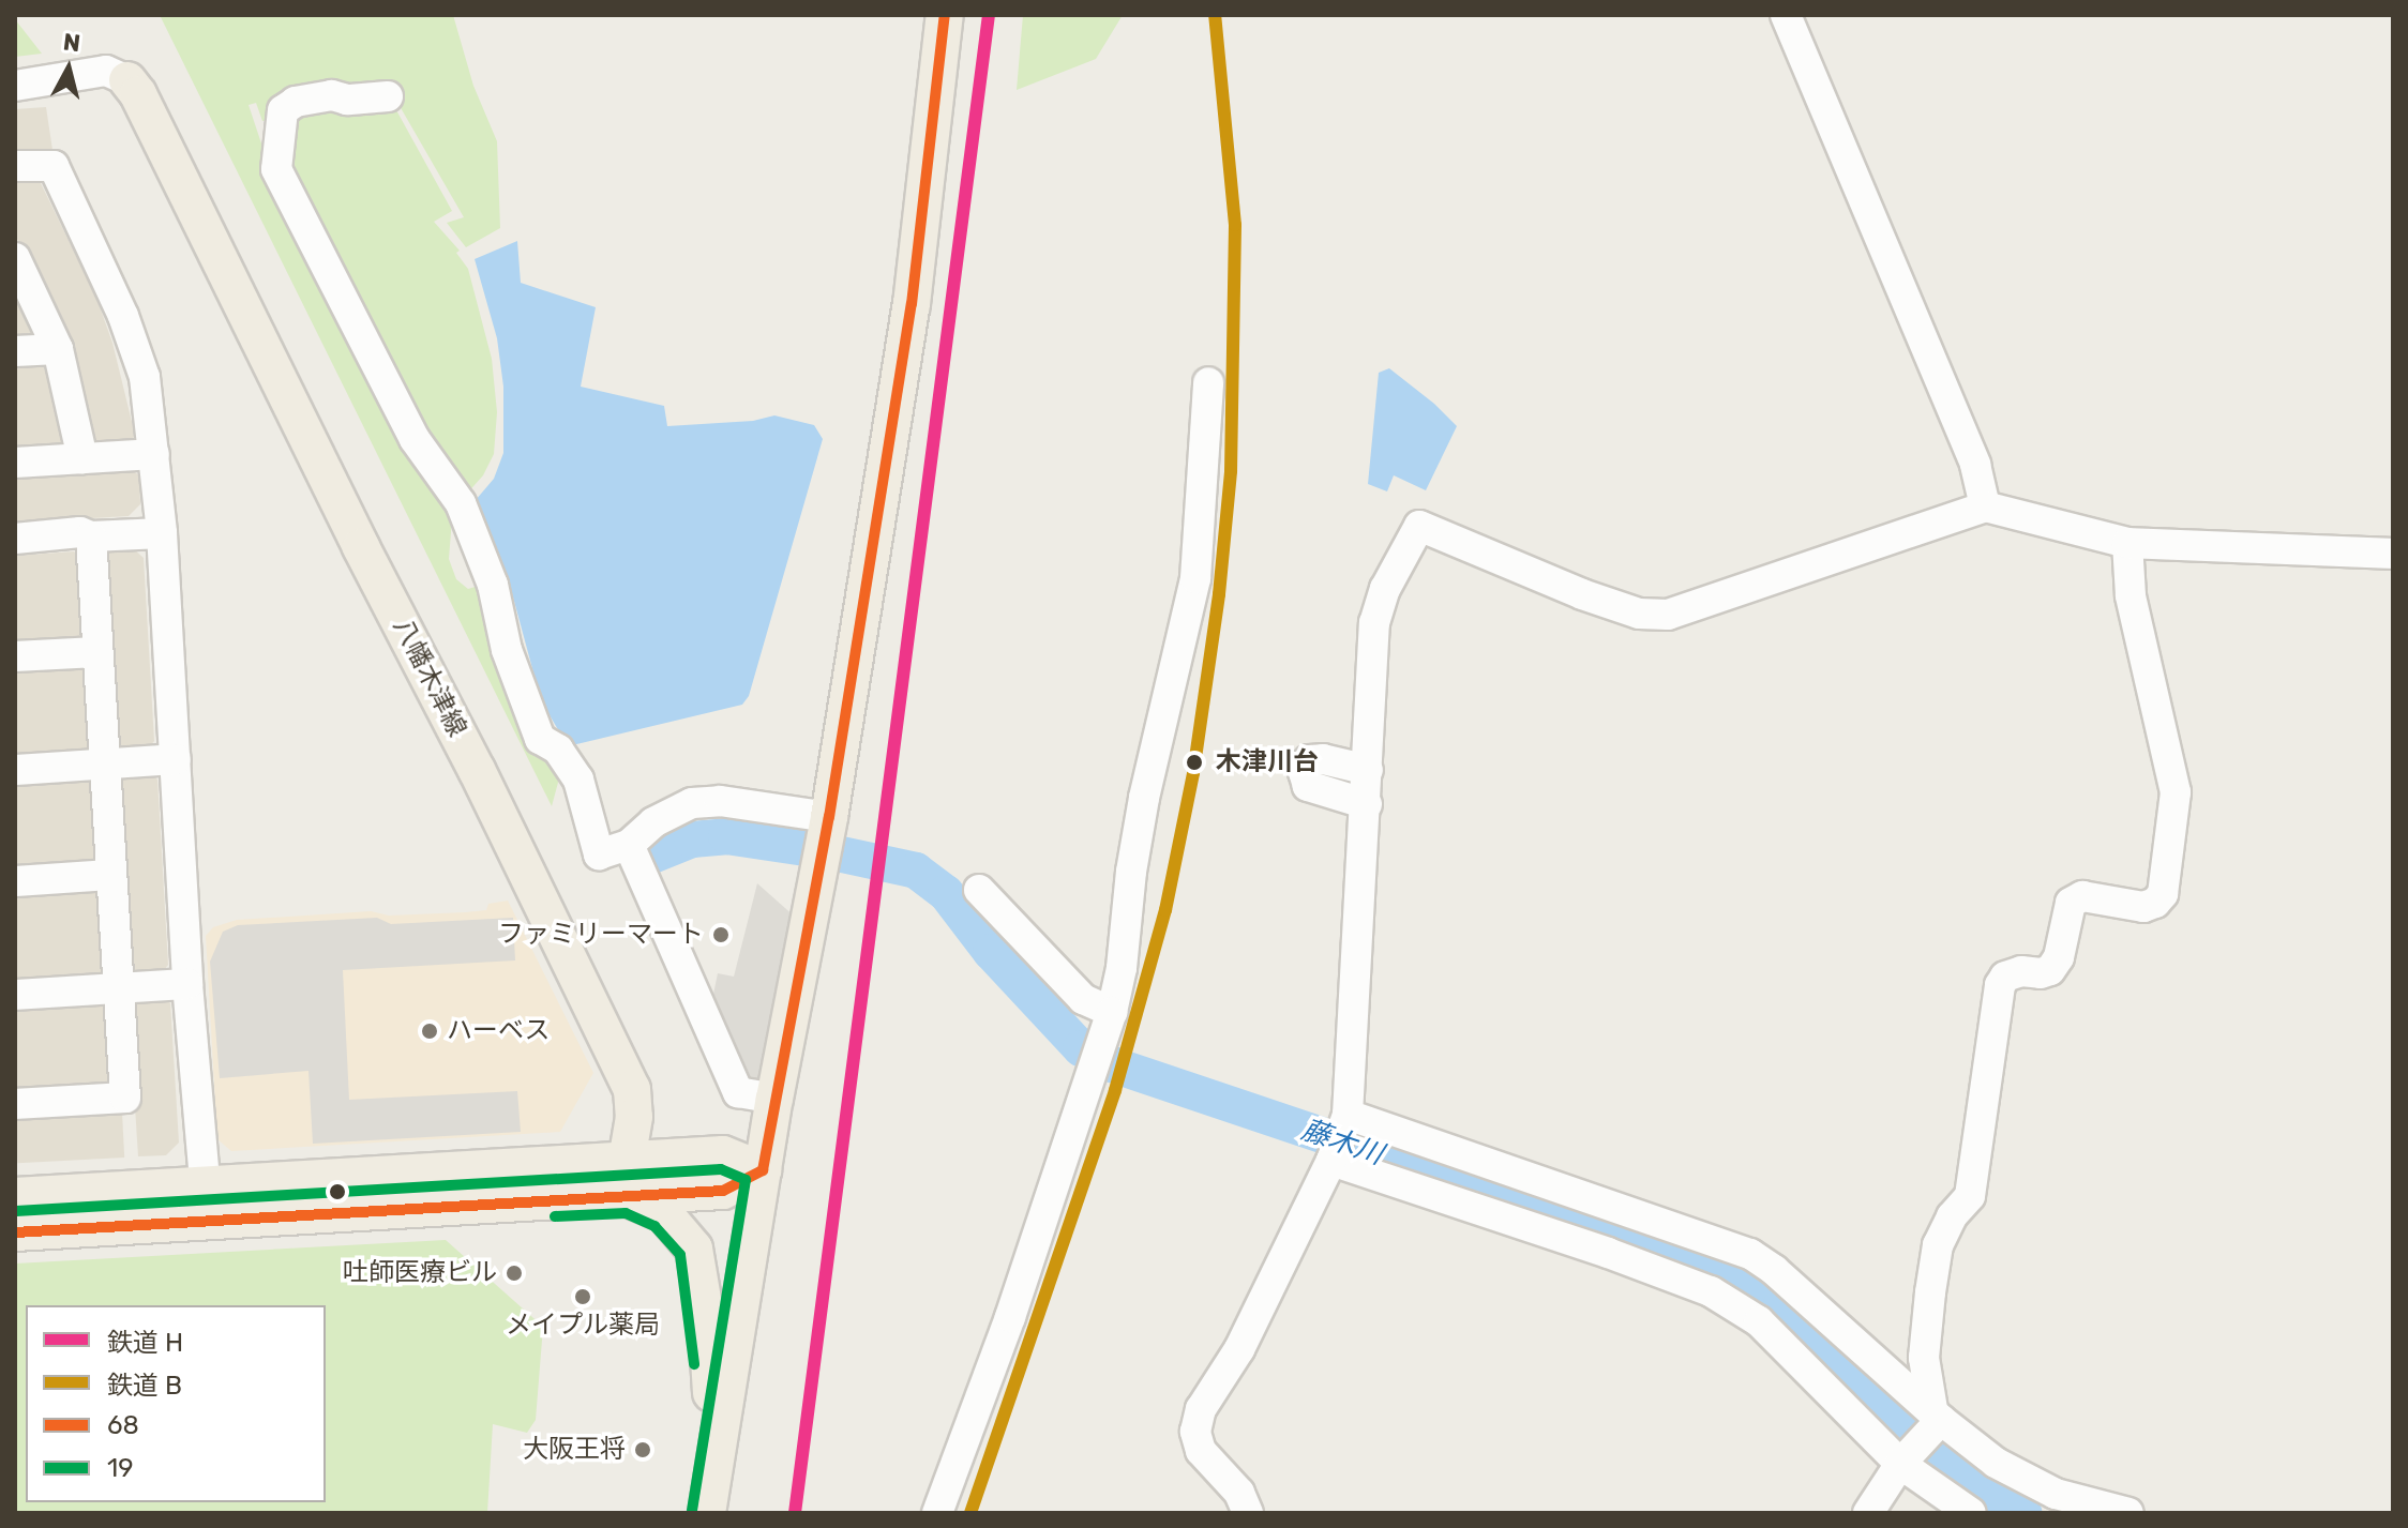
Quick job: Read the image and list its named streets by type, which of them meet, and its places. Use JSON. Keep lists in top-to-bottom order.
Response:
{
  "streets": {
    "main road": ["八幡木津線"]
  },
  "water": ["藤木川"],
  "places": [
    "木津川台",
    "ファミリーマート",
    "ハーベス",
    "吐師医療ビル",
    "メイプル薬局",
    "大阪王将"
  ],
  "lines": [
    "rail line H",
    "rail line B",
    "transit line 68",
    "transit line 19"
  ],
  "legend": [
    "鉄道 H",
    "鉄道 B",
    "68",
    "19"
  ],
  "north": "top"
}
